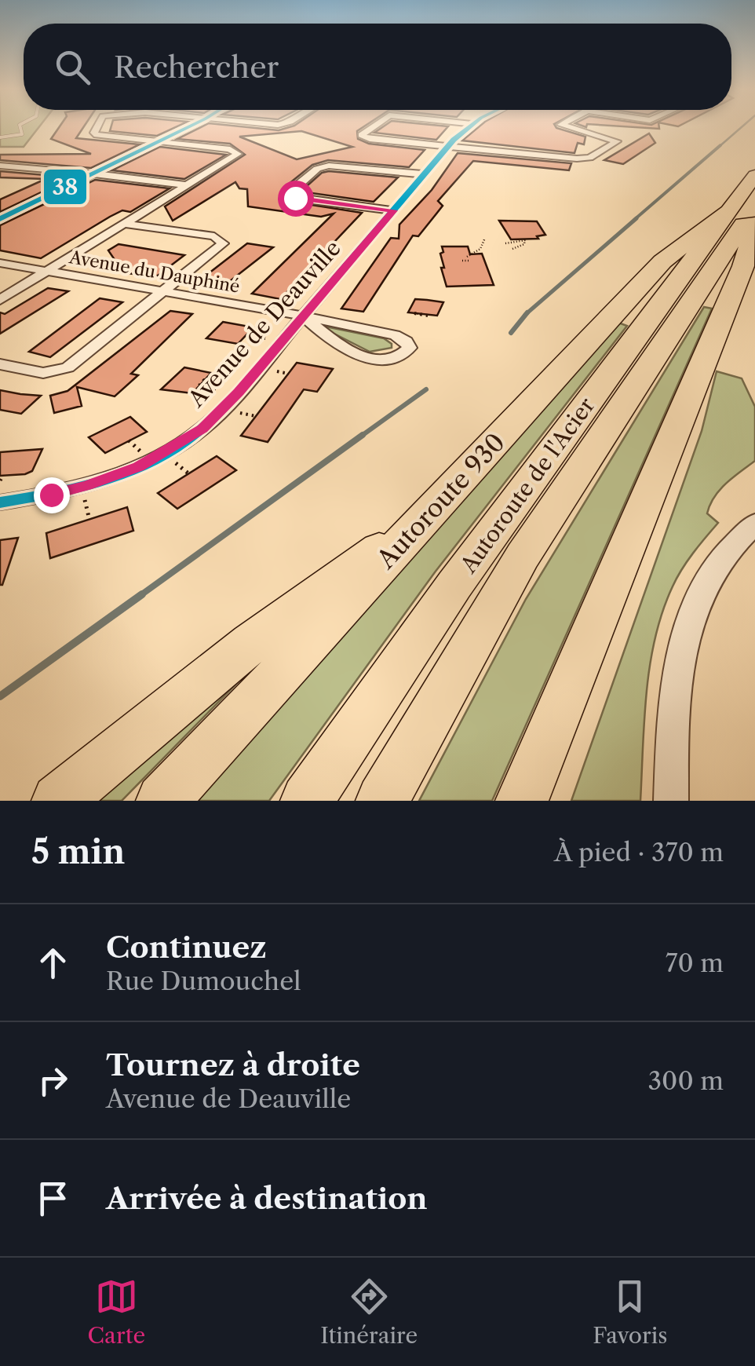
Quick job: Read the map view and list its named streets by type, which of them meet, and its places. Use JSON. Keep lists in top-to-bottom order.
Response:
{
  "streets": {
    "highway": ["Autoroute de l'Acier", "Autoroute 930"],
    "street": ["Avenue du Dauphiné", "Avenue de Deauville"]
  },
  "crossings": [
    ["Avenue du Dauphiné", "Avenue de Deauville"],
    ["Autoroute de l'Acier", "Autoroute 930"]
  ],
  "lines": ["transit line 38"],
  "page": {
    "search": "Rechercher",
    "heading": ["5 min", "À pied · 370 m"],
    "list": [
      ["Continuez", "Rue Dumouchel", "70 m"],
      ["Tournez à droite", "Avenue de Deauville", "300 m"],
      "Arrivée à destination"
    ],
    "nav": ["Carte", "Itinéraire", "Favoris"]
  }
}
